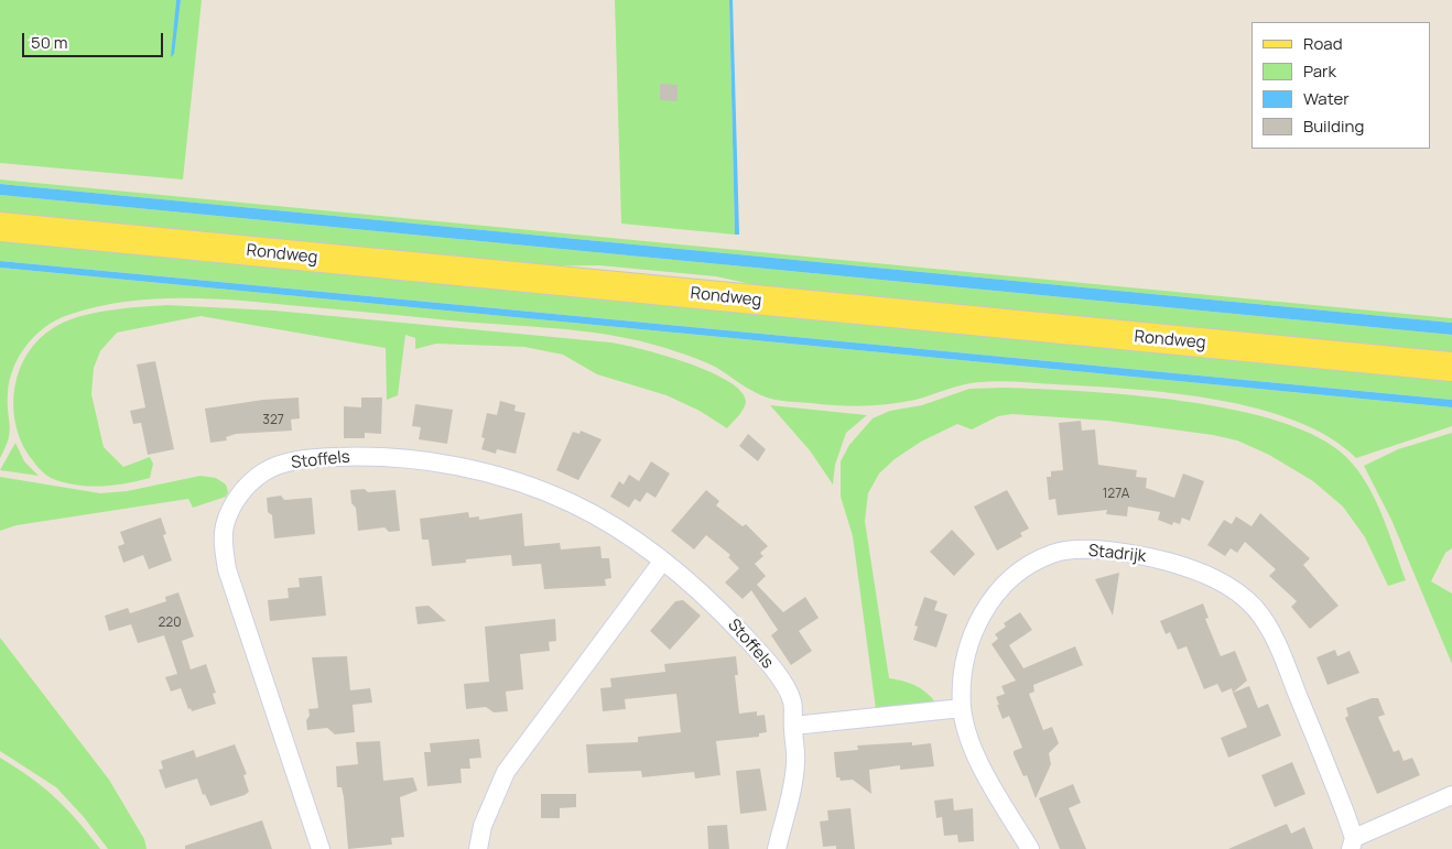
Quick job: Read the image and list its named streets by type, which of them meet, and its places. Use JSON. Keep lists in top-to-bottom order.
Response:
{
  "streets": {
    "main road": ["Rondweg"],
    "street": ["Stoffels", "Stadrijk"]
  },
  "house_numbers": ["327", "127A", "220"],
  "legend": [
    "Road",
    "Park",
    "Water",
    "Building"
  ],
  "scale_bar": "50 m"
}
